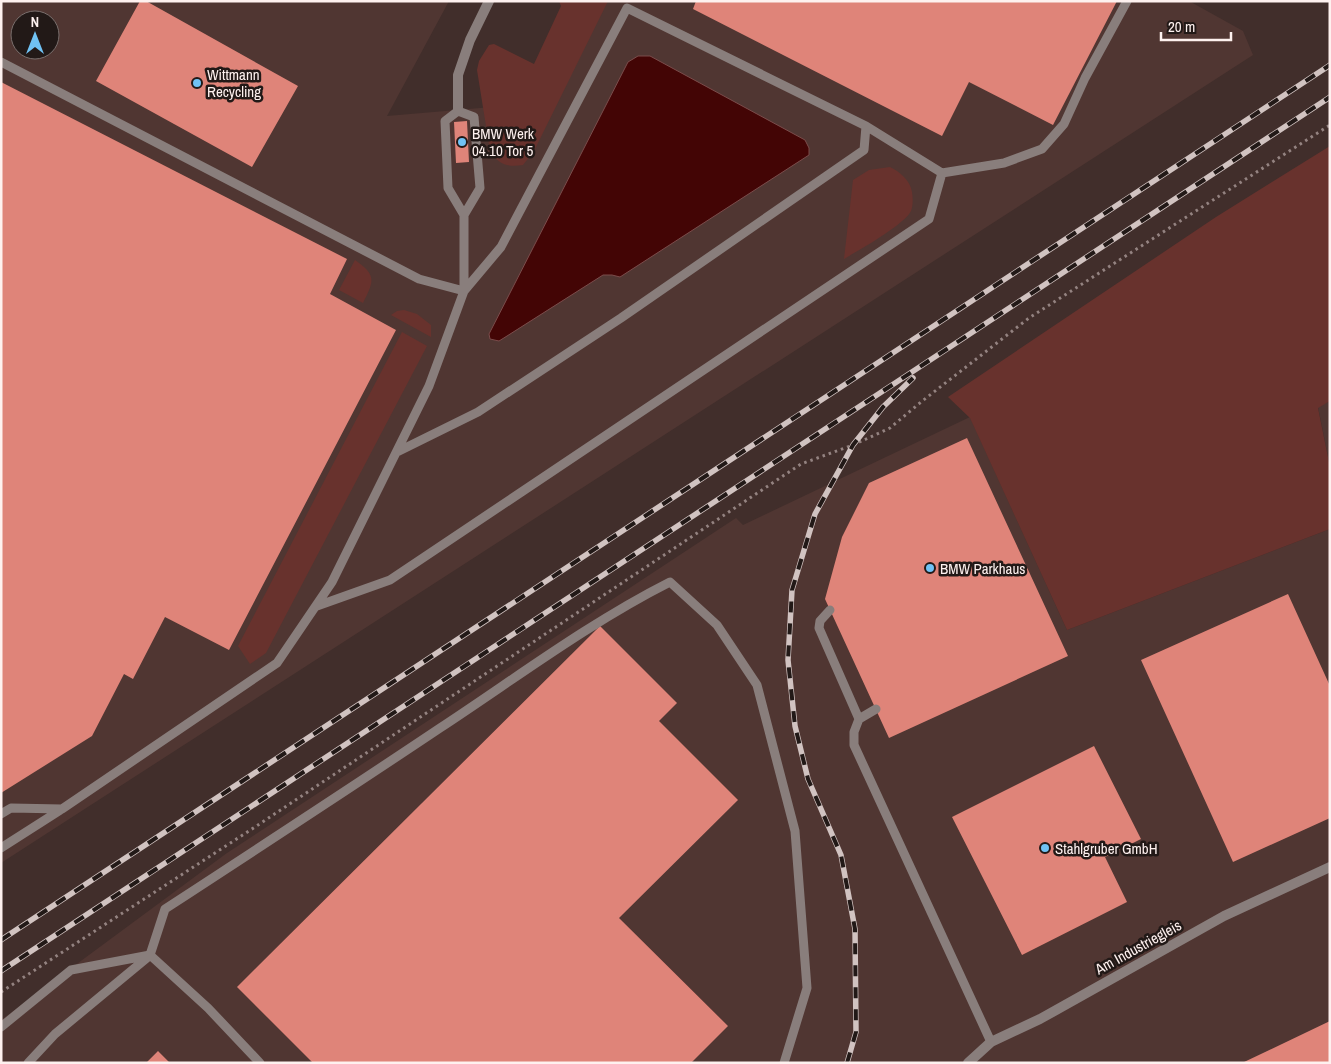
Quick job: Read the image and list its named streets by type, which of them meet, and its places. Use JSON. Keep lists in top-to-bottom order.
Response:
{
  "streets": {
    "street": ["Am Industriegleis"]
  },
  "places": [
    "Wittmann Recycling",
    "BMW Werk 04.10 Tor 5",
    "BMW Parkhaus",
    "Stahlgruber GmbH"
  ],
  "scale_bar": "20 m",
  "north": "top"
}
